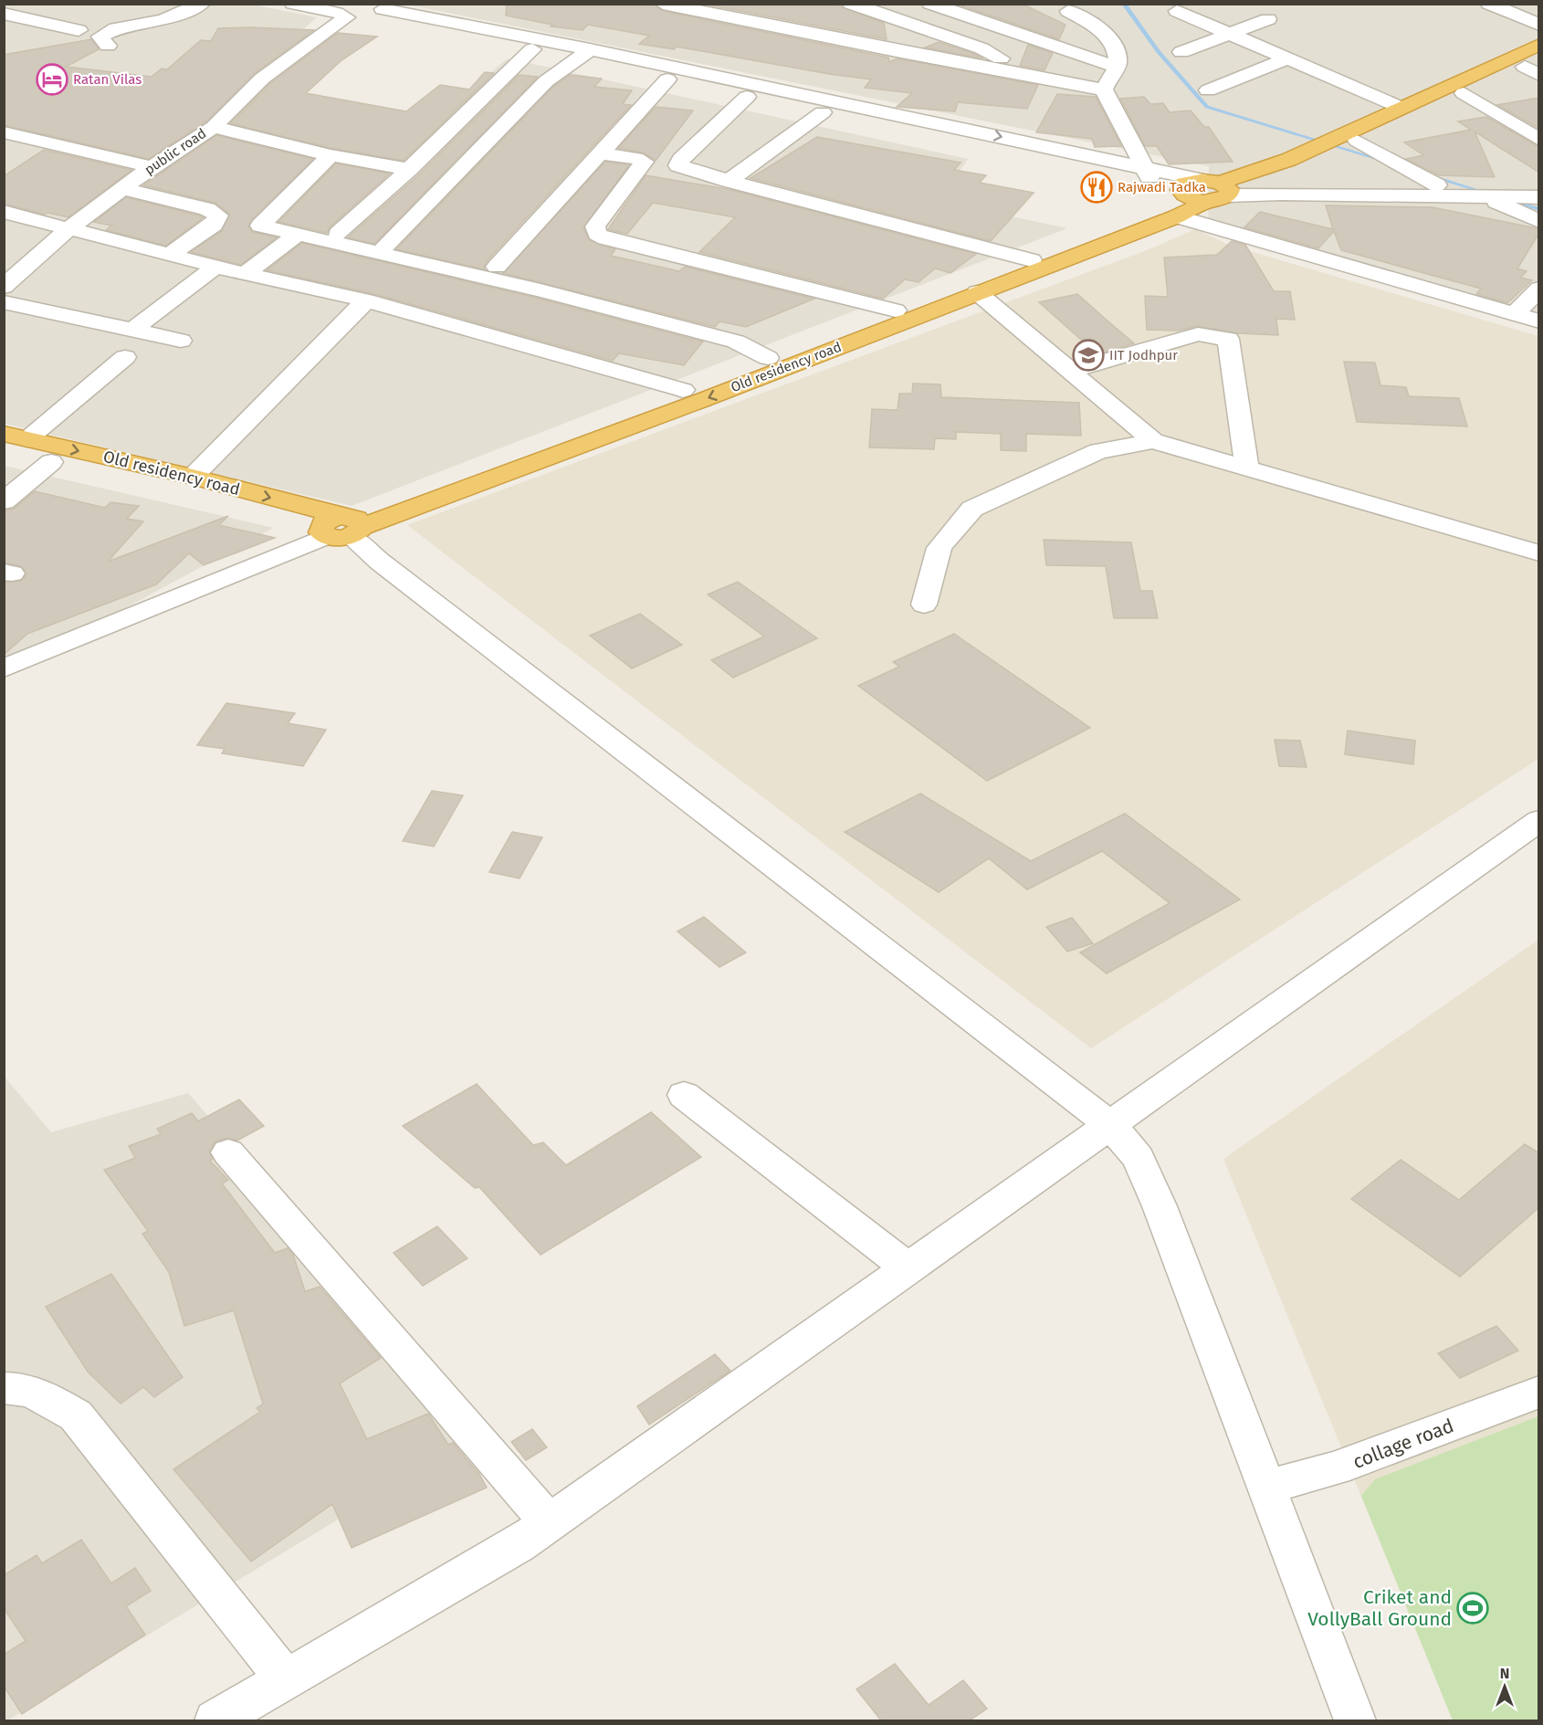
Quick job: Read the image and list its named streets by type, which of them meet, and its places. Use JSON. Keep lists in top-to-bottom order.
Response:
{
  "streets": {
    "highway": ["Old residency road"],
    "street": ["public road", "collage road"]
  },
  "places": {
    "hotel": ["Ratan Vilas"],
    "restaurant": ["Rajwadi Tadka"],
    "school or university": ["IIT Jodhpur"],
    "sports": ["Criket and VollyBall Ground"]
  },
  "north": "top"
}
